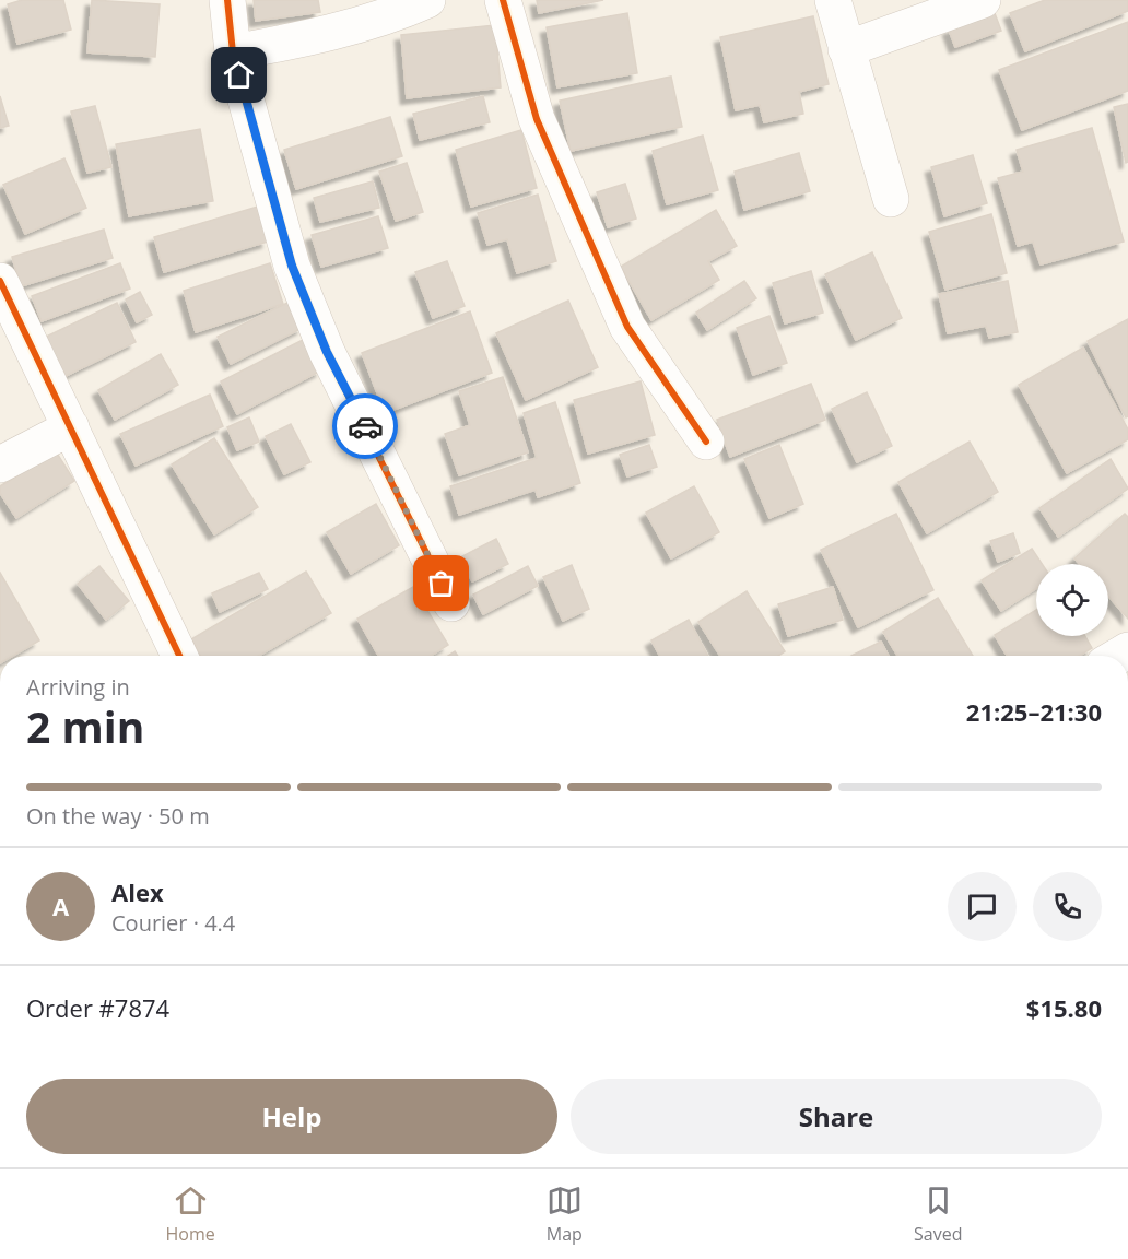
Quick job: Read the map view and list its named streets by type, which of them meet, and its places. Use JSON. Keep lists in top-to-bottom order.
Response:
{
  "page": {
    "heading": ["2 min", "Arriving in", "21:25–21:30"],
    "panel": [
      "Alex",
      "Courier · 4.4",
      "Order #7874",
      "$15.80"
    ],
    "bar": "On the way · 50 m",
    "round": "A",
    "buttons": ["Help", "Share"],
    "tabs": ["Home", "Map", "Saved"]
  }
}
